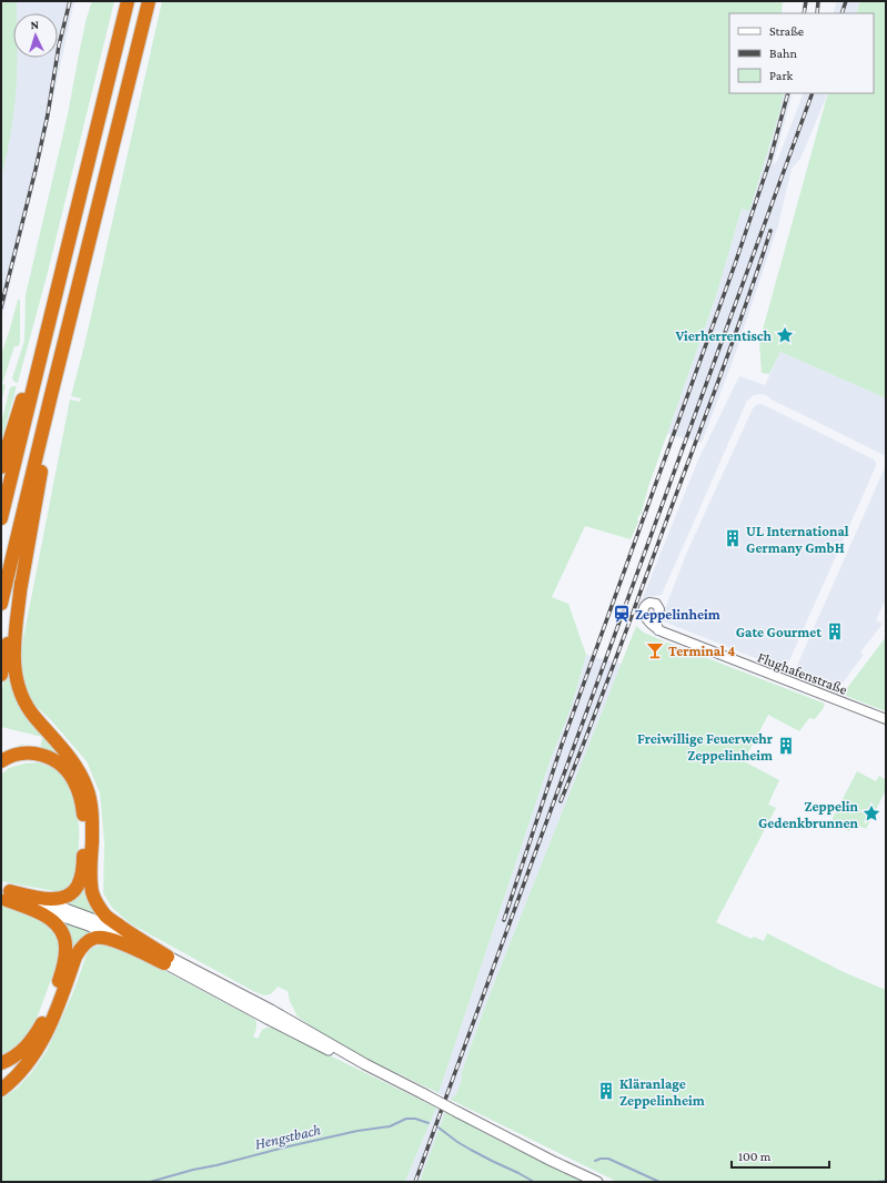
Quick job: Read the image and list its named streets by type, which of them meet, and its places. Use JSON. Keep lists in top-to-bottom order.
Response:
{
  "streets": {
    "street": ["Flughafenstraße"]
  },
  "water": ["Hengstbach"],
  "places": {
    "place": ["Vierherrentisch", "Zeppelin Gedenkbrunnen"],
    "building": [
      "UL International Germany GmbH",
      "Gate Gourmet",
      "Freiwillige Feuerwehr Zeppelinheim",
      "Kläranlage Zeppelinheim"
    ],
    "station": ["Zeppelinheim"],
    "bar": ["Terminal 4"]
  },
  "legend": ["Straße", "Bahn", "Park"],
  "scale_bar": "100 m",
  "north": "top"
}
